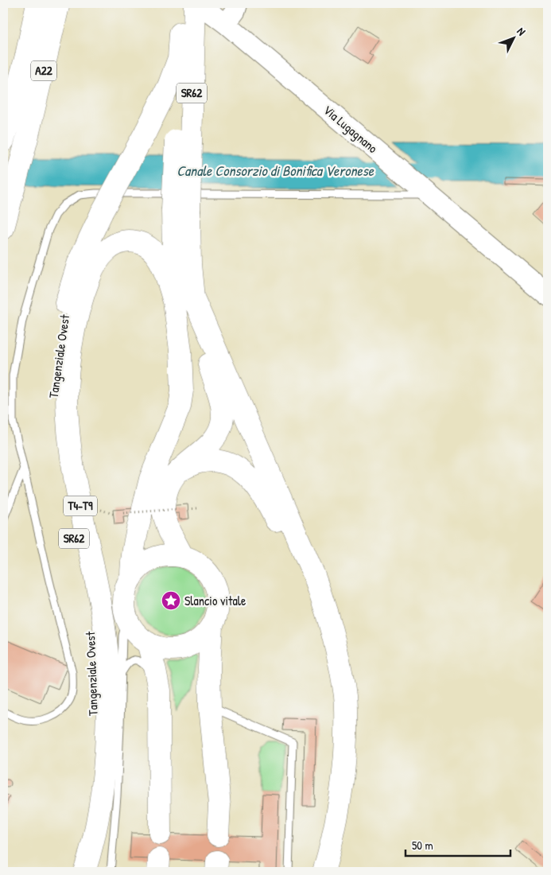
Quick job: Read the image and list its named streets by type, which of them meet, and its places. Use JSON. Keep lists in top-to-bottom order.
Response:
{
  "streets": {
    "highway": [
      "A22",
      "SR62",
      "Tangenziale Ovest",
      "T4-T9"
    ],
    "main road": ["Via Lugagnano"]
  },
  "crossings": [
    ["Tangenziale Ovest", "T4-T9"]
  ],
  "water": ["Canale Consorzio di Bonifica Veronese"],
  "places": {
    "place": ["Slancio vitale"]
  },
  "scale_bar": "50 m",
  "north": "top right"
}
